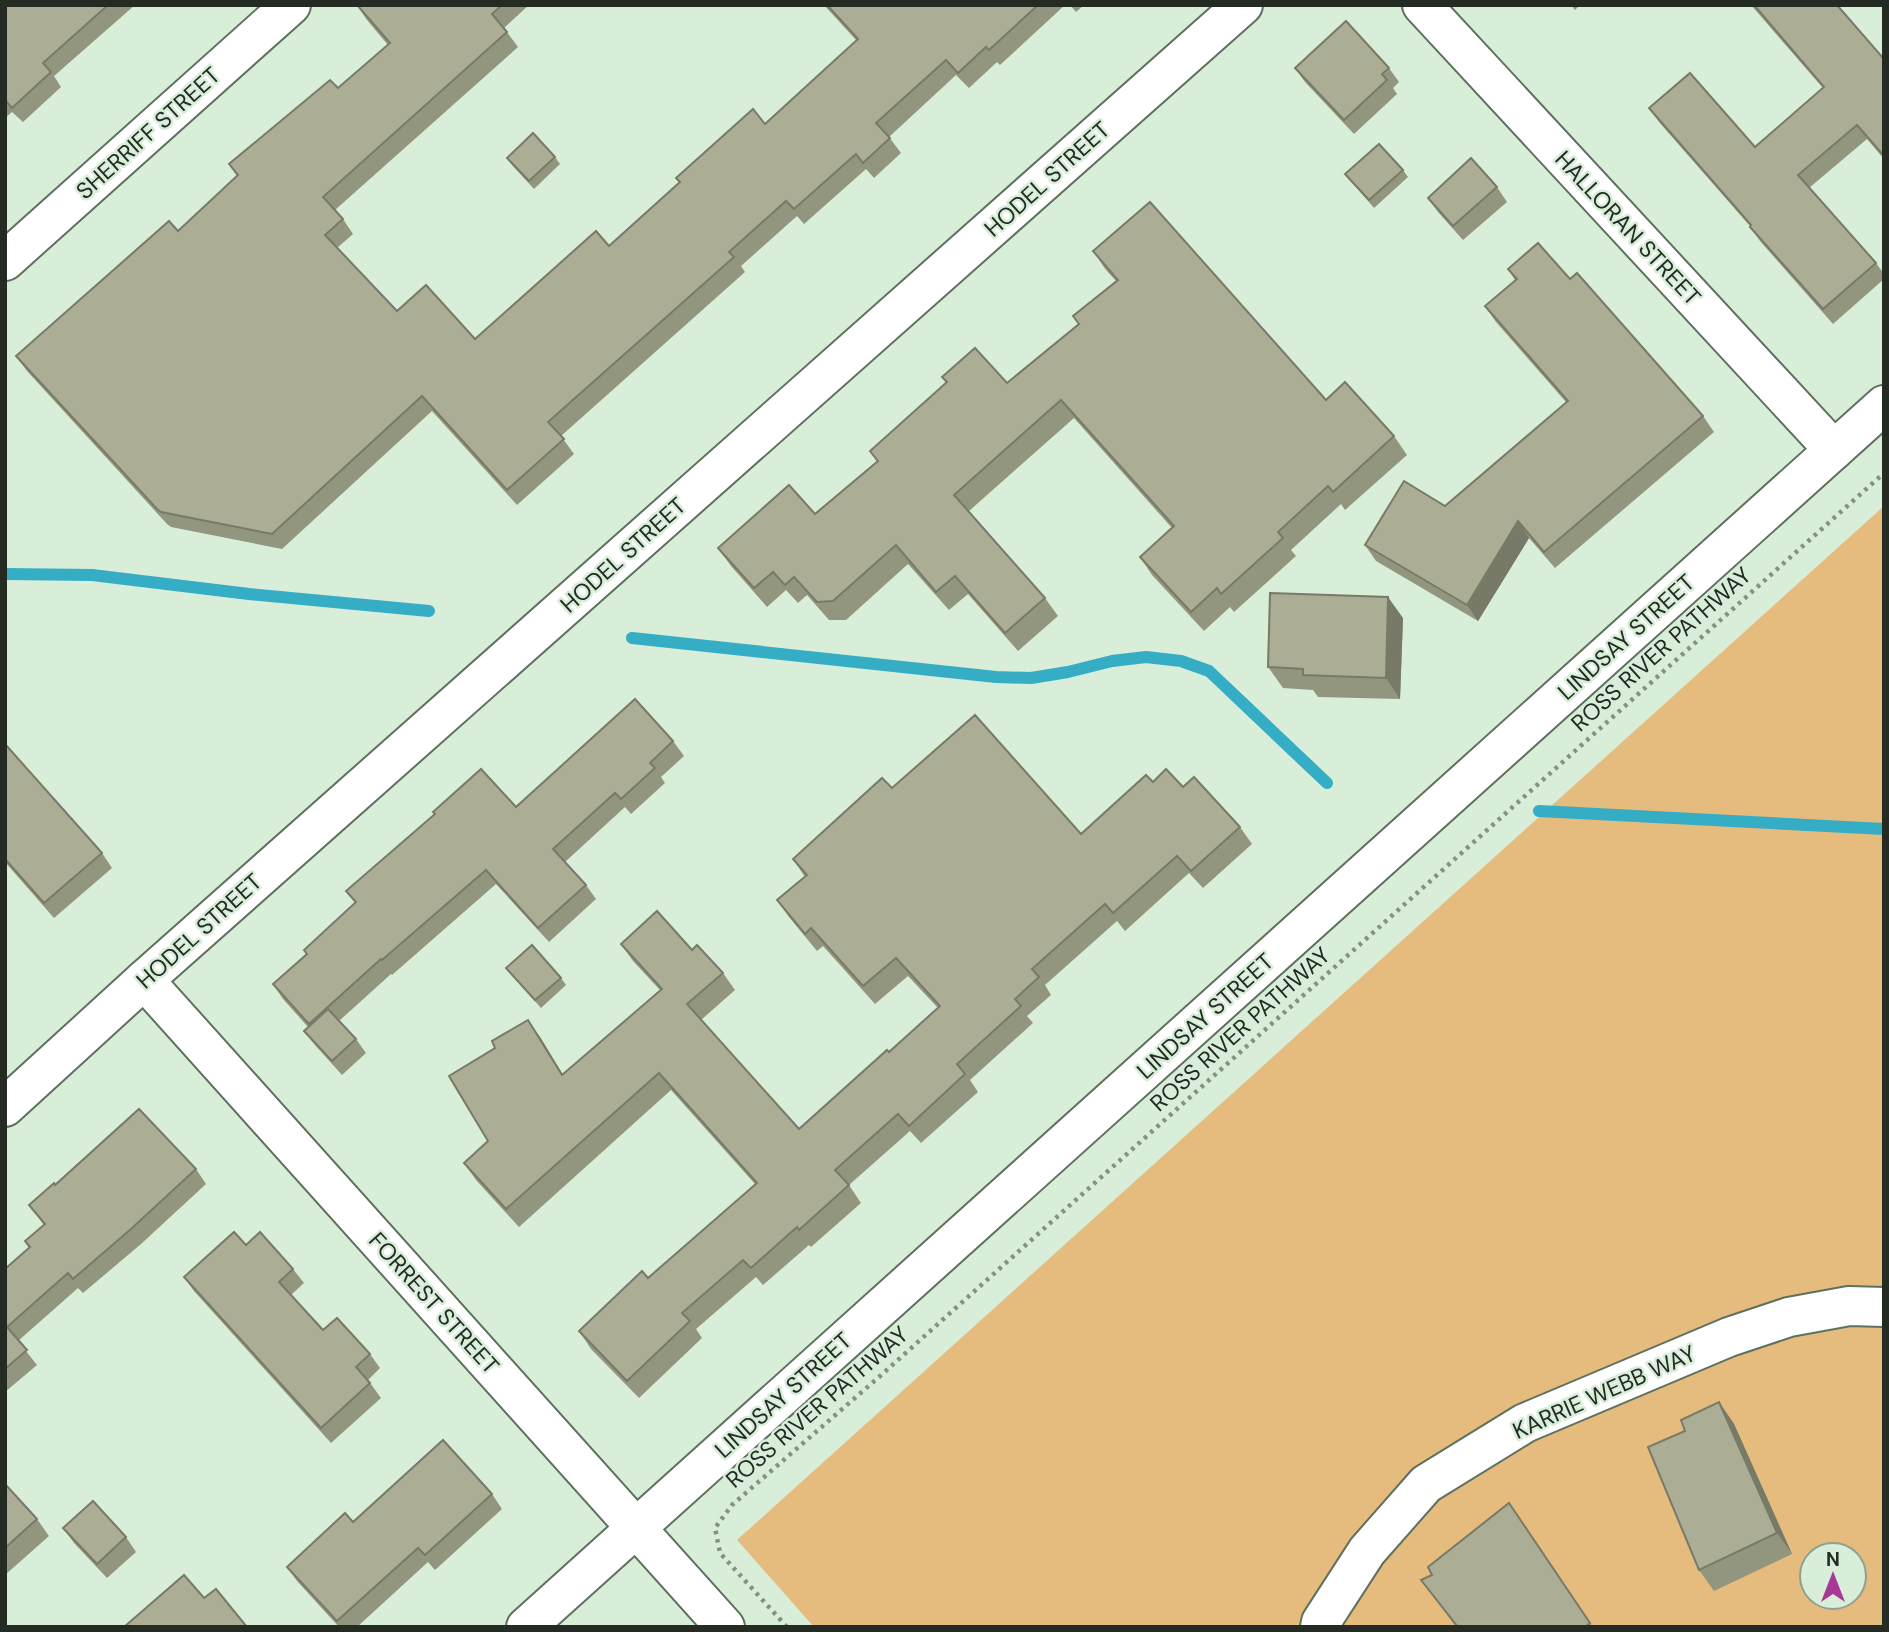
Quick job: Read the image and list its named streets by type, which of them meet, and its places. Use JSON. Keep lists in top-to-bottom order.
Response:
{
  "streets": {
    "street": [
      "SHERRIFF STREET",
      "HODEL STREET",
      "HALLORAN STREET",
      "LINDSAY STREET",
      "FORREST STREET",
      "KARRIE WEBB WAY"
    ],
    "path": ["ROSS RIVER PATHWAY"]
  },
  "crossings": [
    ["HODEL STREET", "FORREST STREET"],
    ["HALLORAN STREET", "LINDSAY STREET"],
    ["LINDSAY STREET", "FORREST STREET"]
  ],
  "north": "top"
}
